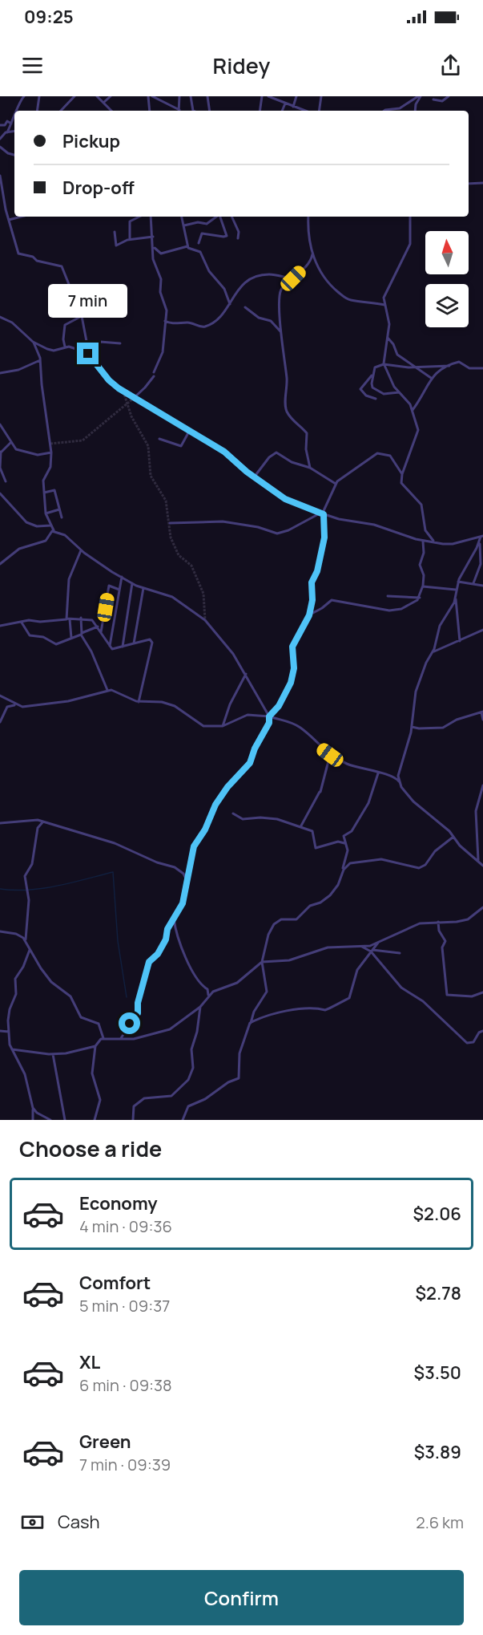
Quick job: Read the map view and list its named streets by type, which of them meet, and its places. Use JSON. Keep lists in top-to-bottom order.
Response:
{
  "north": "top",
  "page": {
    "status": "09:25",
    "header": "Ridey",
    "banner": ["Pickup", "Drop-off"],
    "bubble": "7 min",
    "heading": "Choose a ride",
    "list": [
      {
        "name": "Economy",
        "note": "4 min · 09:36",
        "value": "$2.06"
      },
      {
        "name": "Comfort",
        "note": "5 min · 09:37",
        "value": "$2.78"
      },
      {
        "name": "XL",
        "note": "6 min · 09:38",
        "value": "$3.50"
      },
      {
        "name": "Green",
        "note": "7 min · 09:39",
        "value": "$3.89"
      }
    ],
    "pay": ["Cash", "2.6 km"],
    "buttons": "Confirm"
  }
}
